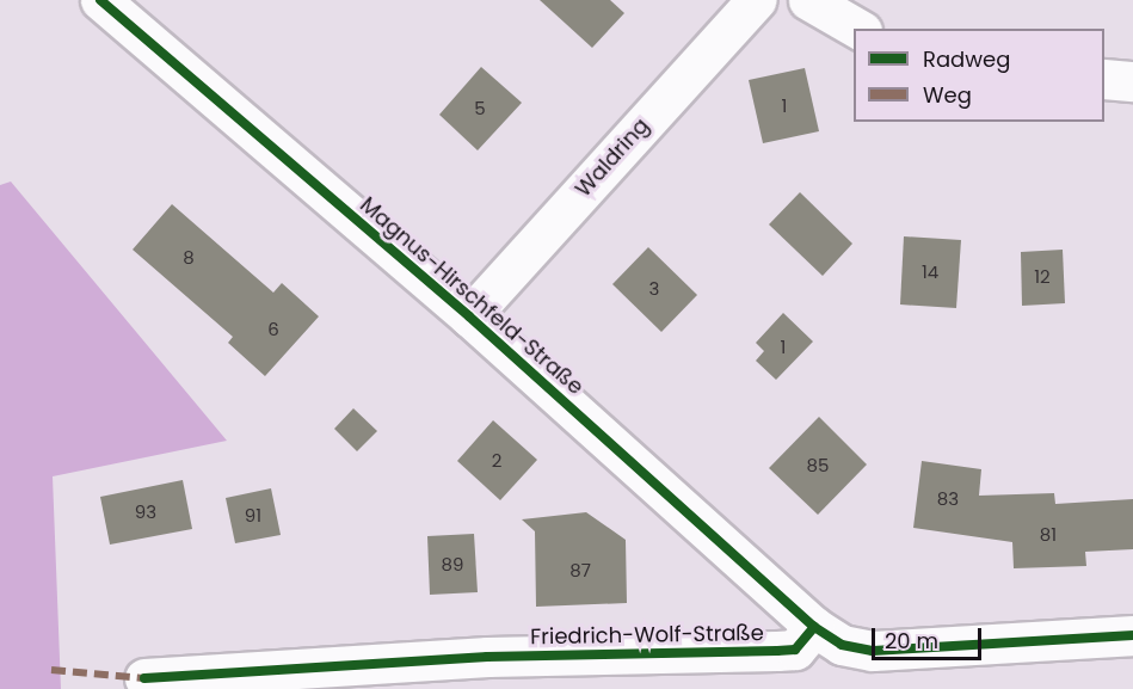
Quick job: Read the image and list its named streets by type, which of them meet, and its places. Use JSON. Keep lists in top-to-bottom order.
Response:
{
  "streets": {
    "street": ["Waldring", "Magnus-Hirschfeld-Straße", "Friedrich-Wolf-Straße"]
  },
  "crossings": [
    ["Waldring", "Magnus-Hirschfeld-Straße"],
    ["Magnus-Hirschfeld-Straße", "Friedrich-Wolf-Straße"]
  ],
  "house_numbers": [
    "1",
    "5",
    "8",
    "14",
    "12",
    "3",
    "6",
    "1",
    "2",
    "85",
    "83",
    "93",
    "91",
    "81",
    "89",
    "87"
  ],
  "legend": ["Radweg", "Weg"],
  "scale_bar": "20 m"
}
